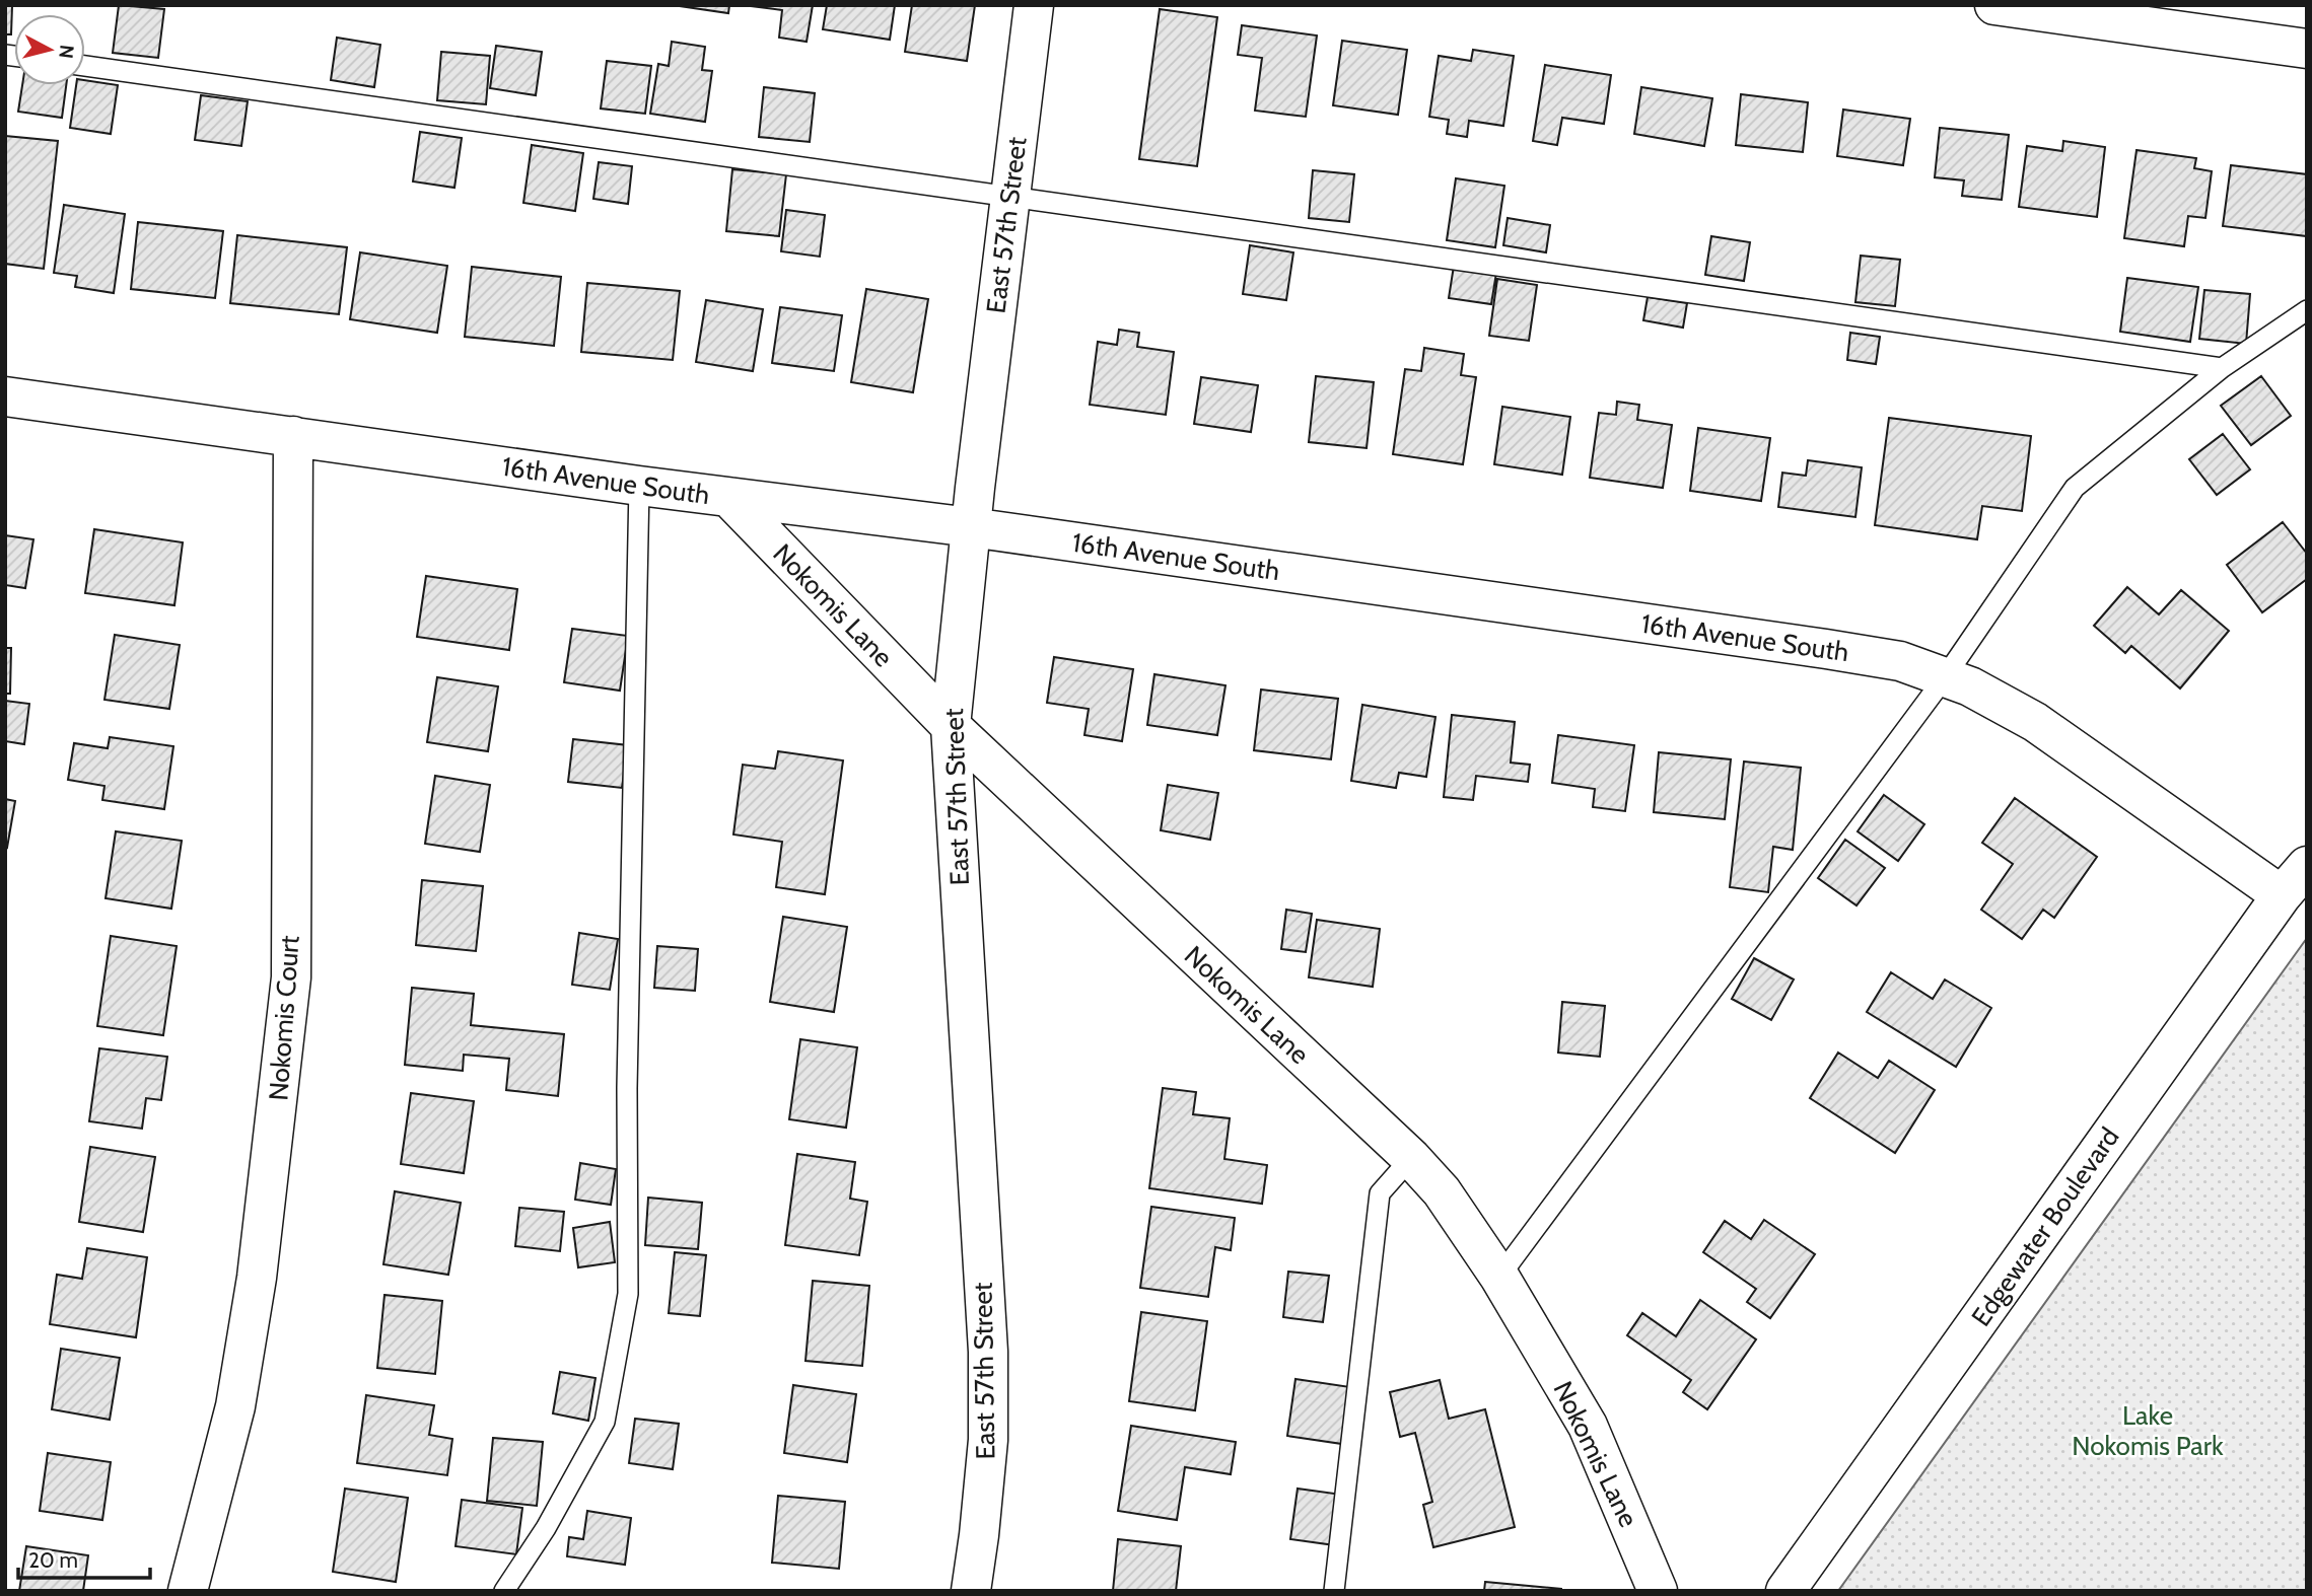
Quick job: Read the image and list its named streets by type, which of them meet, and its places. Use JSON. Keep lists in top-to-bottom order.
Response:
{
  "streets": {
    "street": [
      "East 57th Street",
      "16th Avenue South",
      "Nokomis Lane",
      "Nokomis Court",
      "Edgewater Boulevard"
    ]
  },
  "crossings": [
    ["East 57th Street", "16th Avenue South"],
    ["East 57th Street", "Nokomis Lane"],
    ["16th Avenue South", "Nokomis Lane"],
    ["16th Avenue South", "Nokomis Court"],
    ["16th Avenue South", "Edgewater Boulevard"]
  ],
  "parks": ["Lake Nokomis Park"],
  "scale_bar": "20 m",
  "north": "right"
}
